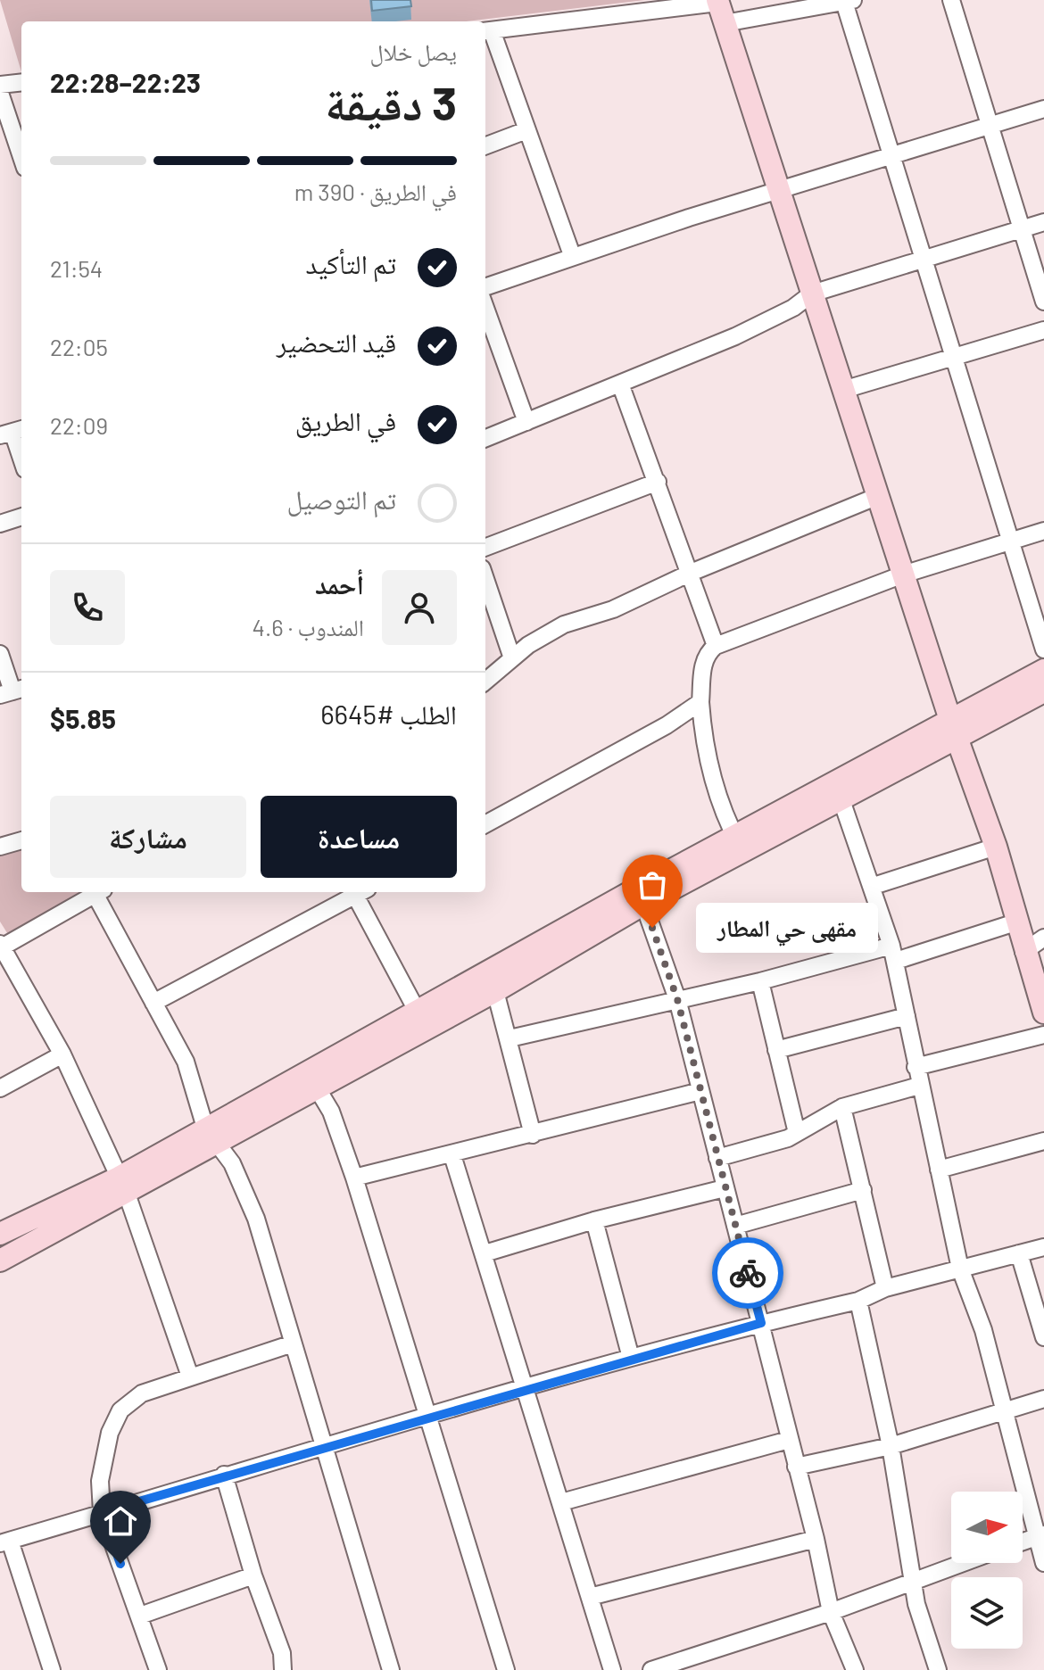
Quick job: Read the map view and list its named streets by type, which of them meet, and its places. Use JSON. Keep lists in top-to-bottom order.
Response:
{
  "places": ["مقهى حي المطار"],
  "north": "right",
  "page": {
    "heading": ["3 دقيقة", "يصل خلال", "22:23–22:28"],
    "panel": [
      "أحمد",
      "المندوب · 4.6",
      "الطلب #6645",
      "$5.85"
    ],
    "bar": "في الطريق · 390 m",
    "list": [
      ["تم التأكيد", "21:54"],
      ["قيد التحضير", "22:05"],
      ["في الطريق", "22:09"],
      "تم التوصيل"
    ],
    "buttons": ["مساعدة", "مشاركة"],
    "bubble": "مقهى حي المطار"
  }
}
